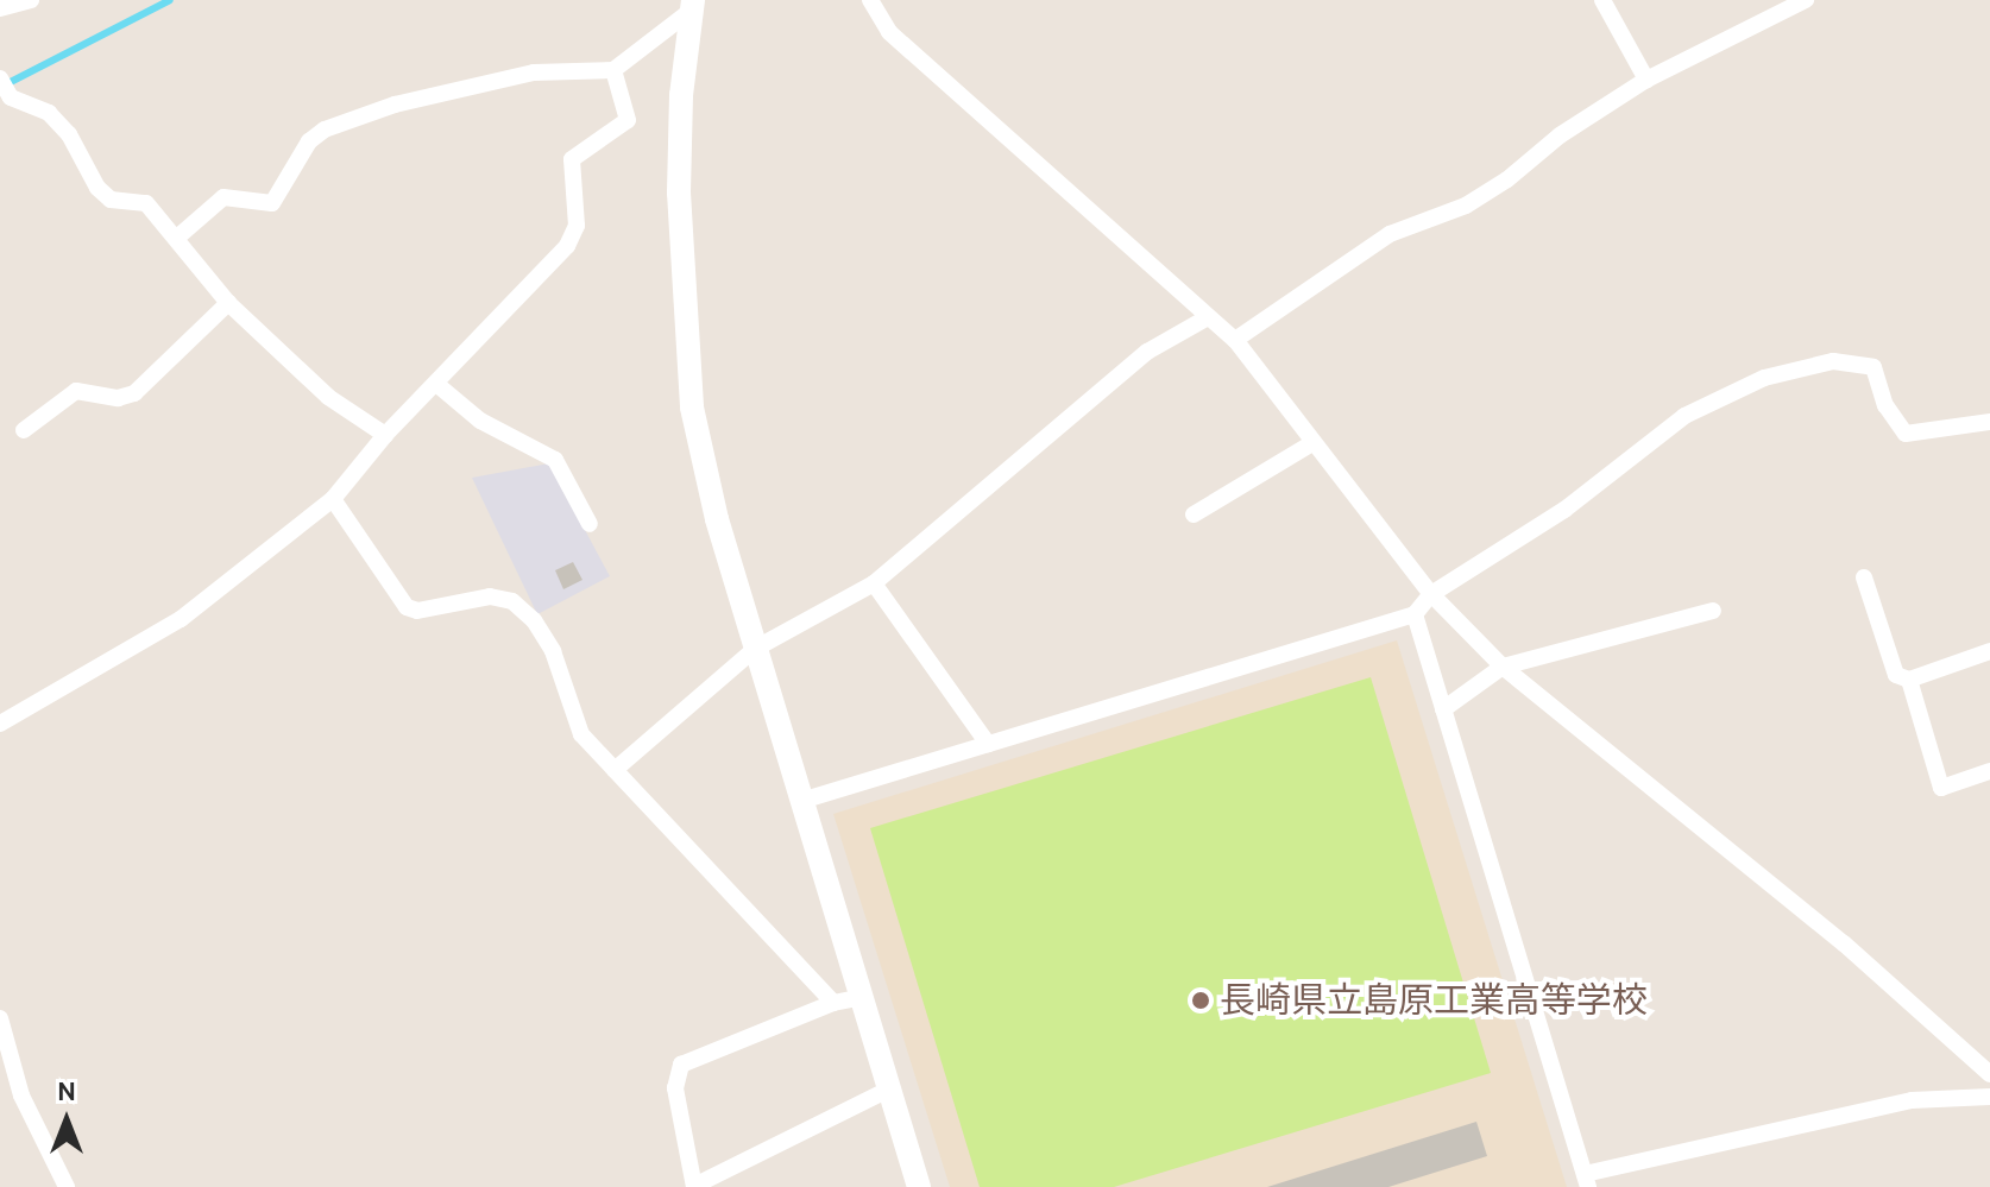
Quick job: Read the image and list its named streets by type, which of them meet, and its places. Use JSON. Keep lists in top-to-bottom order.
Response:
{
  "places": ["長崎県立島原工業高等学校"],
  "north": "top"
}
